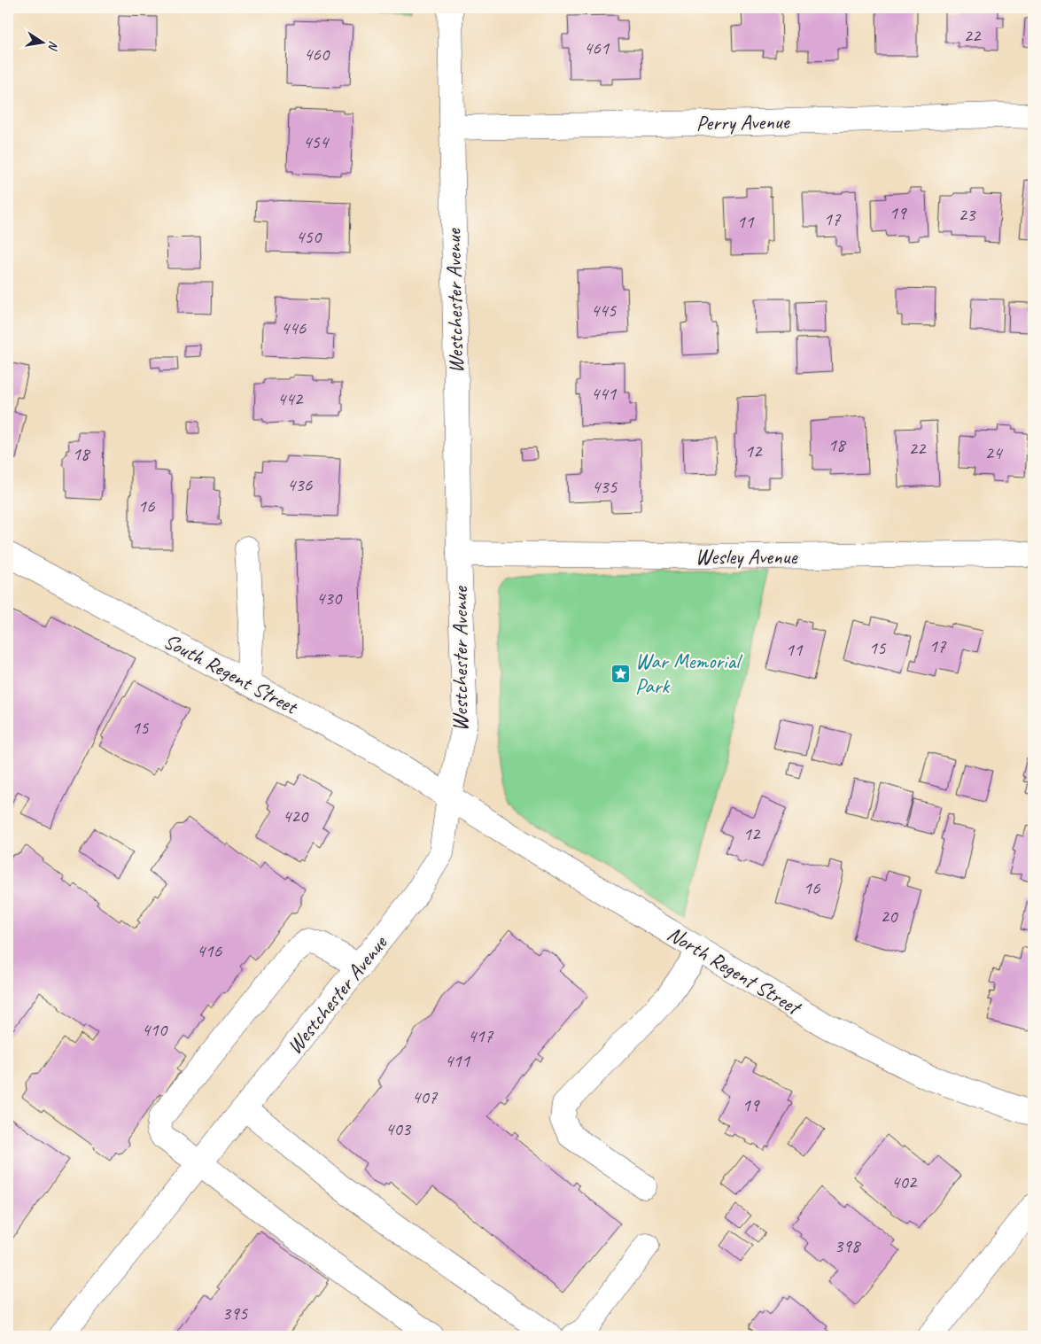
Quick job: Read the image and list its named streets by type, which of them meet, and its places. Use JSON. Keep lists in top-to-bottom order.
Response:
{
  "streets": {
    "street": [
      "Perry Avenue",
      "Westchester Avenue",
      "Wesley Avenue",
      "South Regent Street",
      "North Regent Street"
    ]
  },
  "crossings": [
    ["Perry Avenue", "Westchester Avenue"],
    ["Westchester Avenue", "Wesley Avenue"],
    ["Westchester Avenue", "South Regent Street"],
    ["Westchester Avenue", "North Regent Street"],
    ["South Regent Street", "North Regent Street"]
  ],
  "places": {
    "place": ["War Memorial Park"]
  },
  "house_numbers": [
    "22",
    "461",
    "460",
    "454",
    "19",
    "23",
    "17",
    "11",
    "450",
    "445",
    "446",
    "441",
    "442",
    "18",
    "22",
    "12",
    "24",
    "18",
    "436",
    "435",
    "16",
    "430",
    "17",
    "15",
    "11",
    "15",
    "420",
    "12",
    "16",
    "20",
    "416",
    "410",
    "417",
    "411",
    "407",
    "19",
    "403",
    "402",
    "398",
    "395"
  ],
  "north": "right"
}
